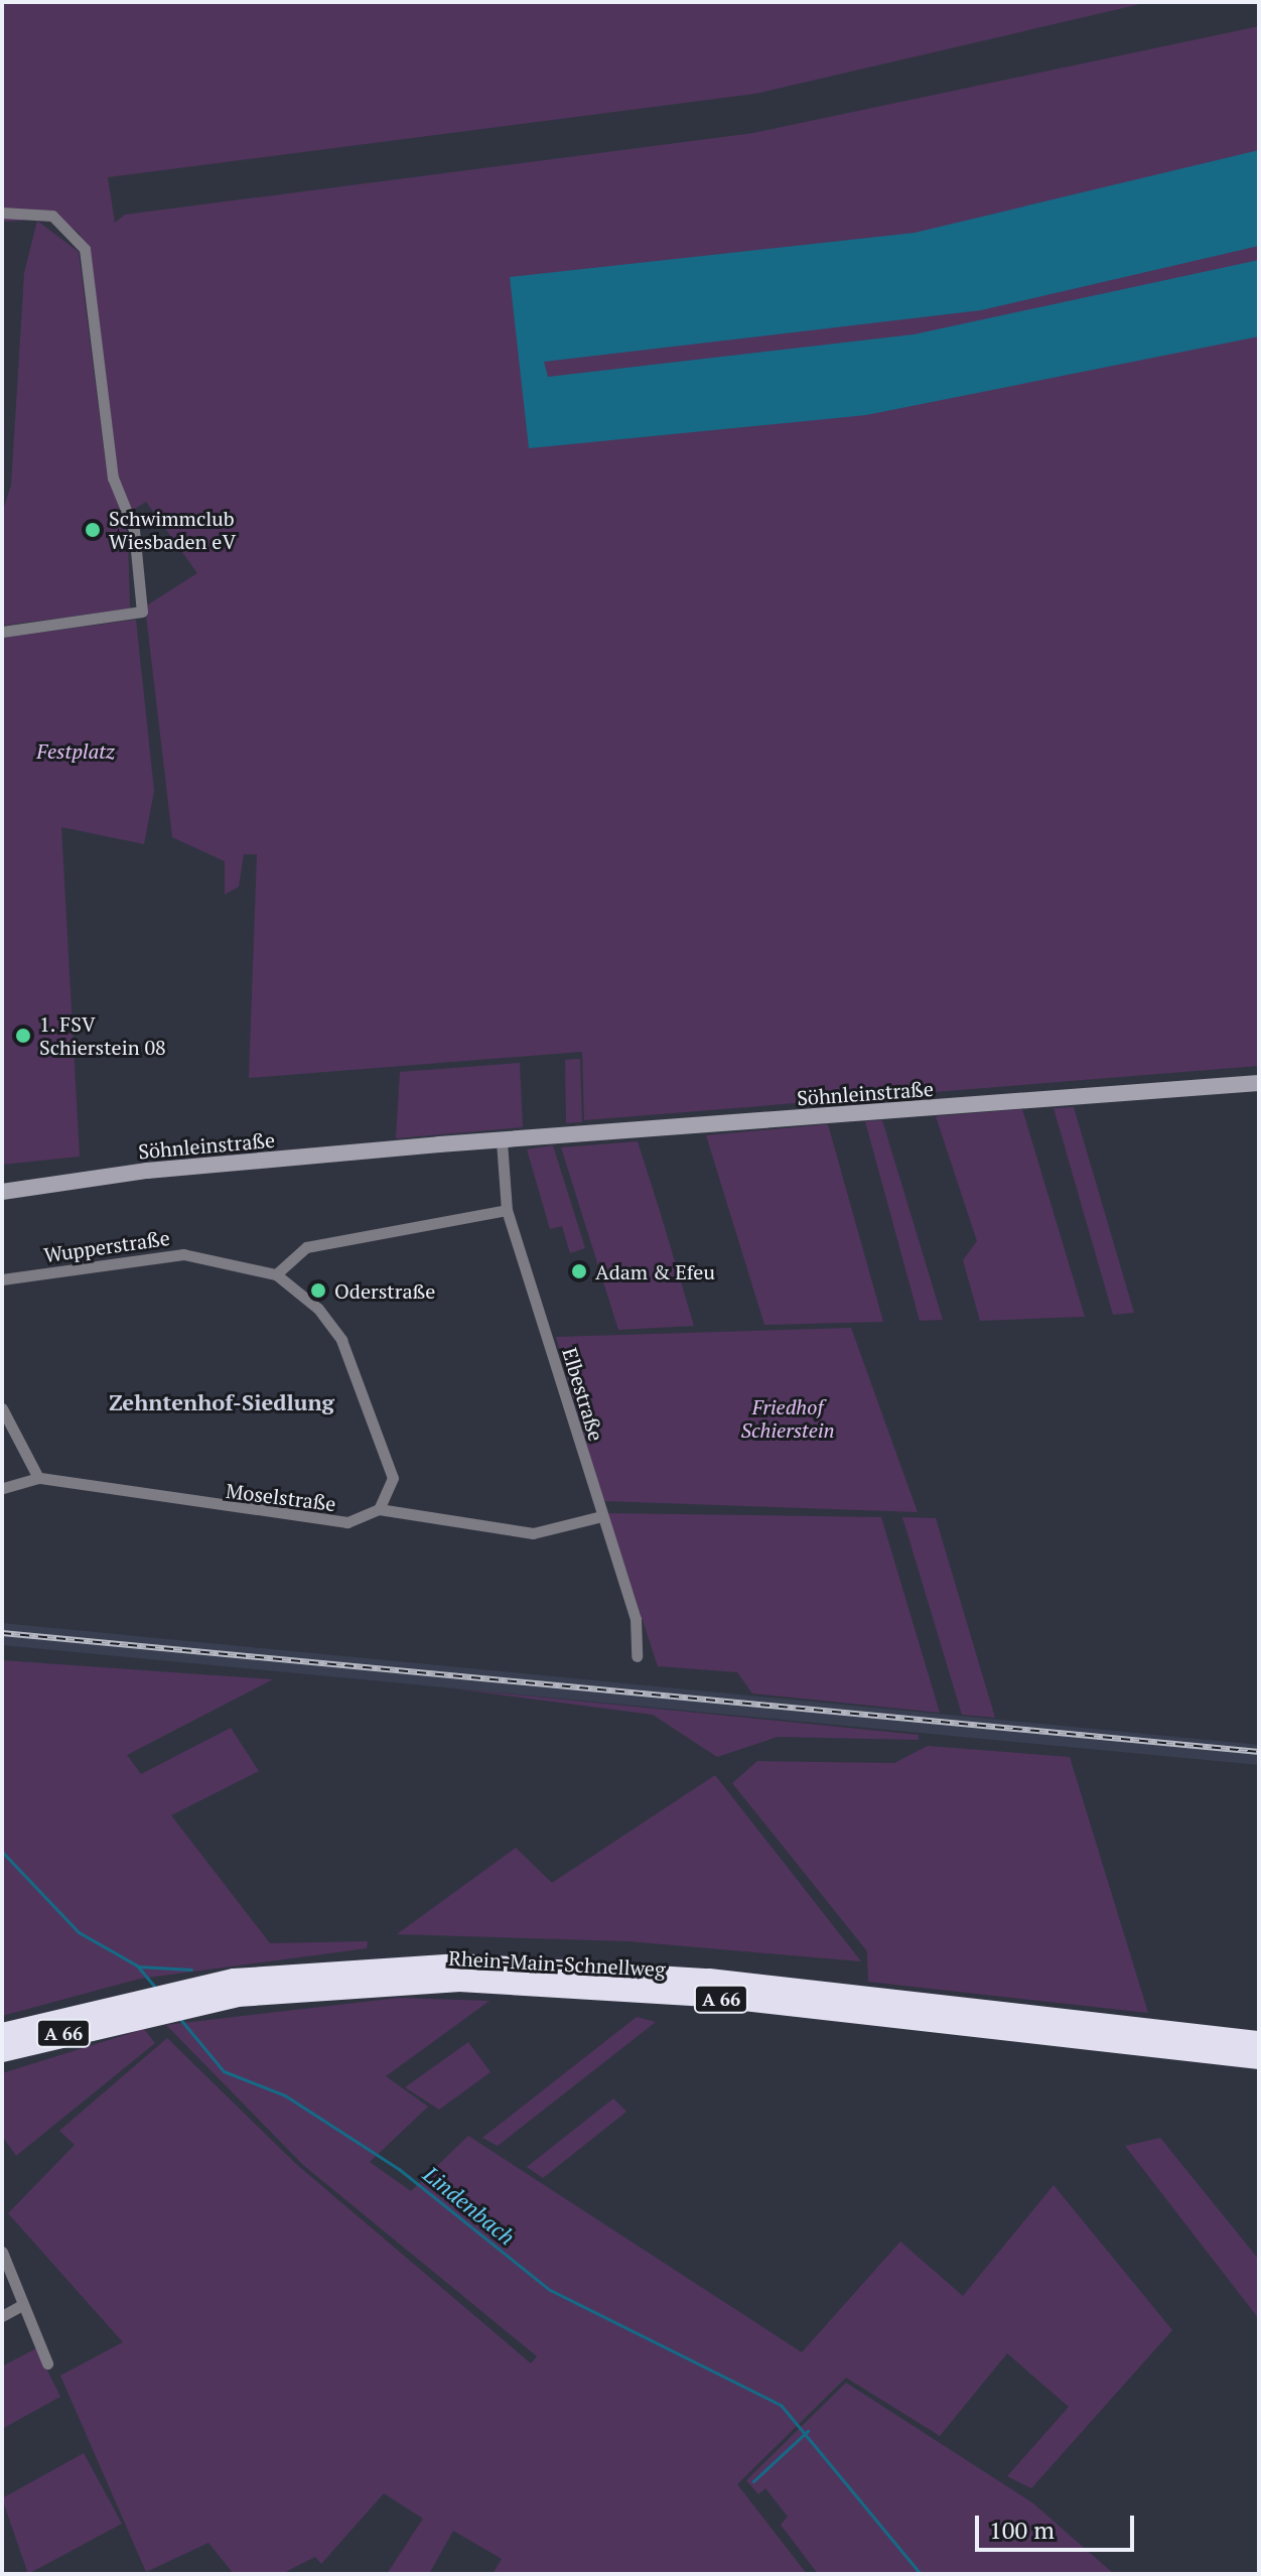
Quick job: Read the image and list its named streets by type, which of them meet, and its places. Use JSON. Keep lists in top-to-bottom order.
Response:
{
  "streets": {
    "highway": ["Rhein-Main-Schnellweg", "A 66"],
    "street": [
      "Söhnleinstraße",
      "Wupperstraße",
      "Elbestraße",
      "Moselstraße"
    ]
  },
  "crossings": [
    ["Söhnleinstraße", "Elbestraße"],
    ["Wupperstraße", "Moselstraße"],
    ["Elbestraße", "Moselstraße"]
  ],
  "districts": ["Zehntenhof-Siedlung"],
  "water": ["Lindenbach"],
  "parks": ["Festplatz", "Friedhof Schierstein"],
  "places": [
    "Schwimmclub Wiesbaden eV",
    "1. FSV Schierstein 08",
    "Adam & Efeu",
    "Oderstraße"
  ],
  "scale_bar": "100 m"
}
